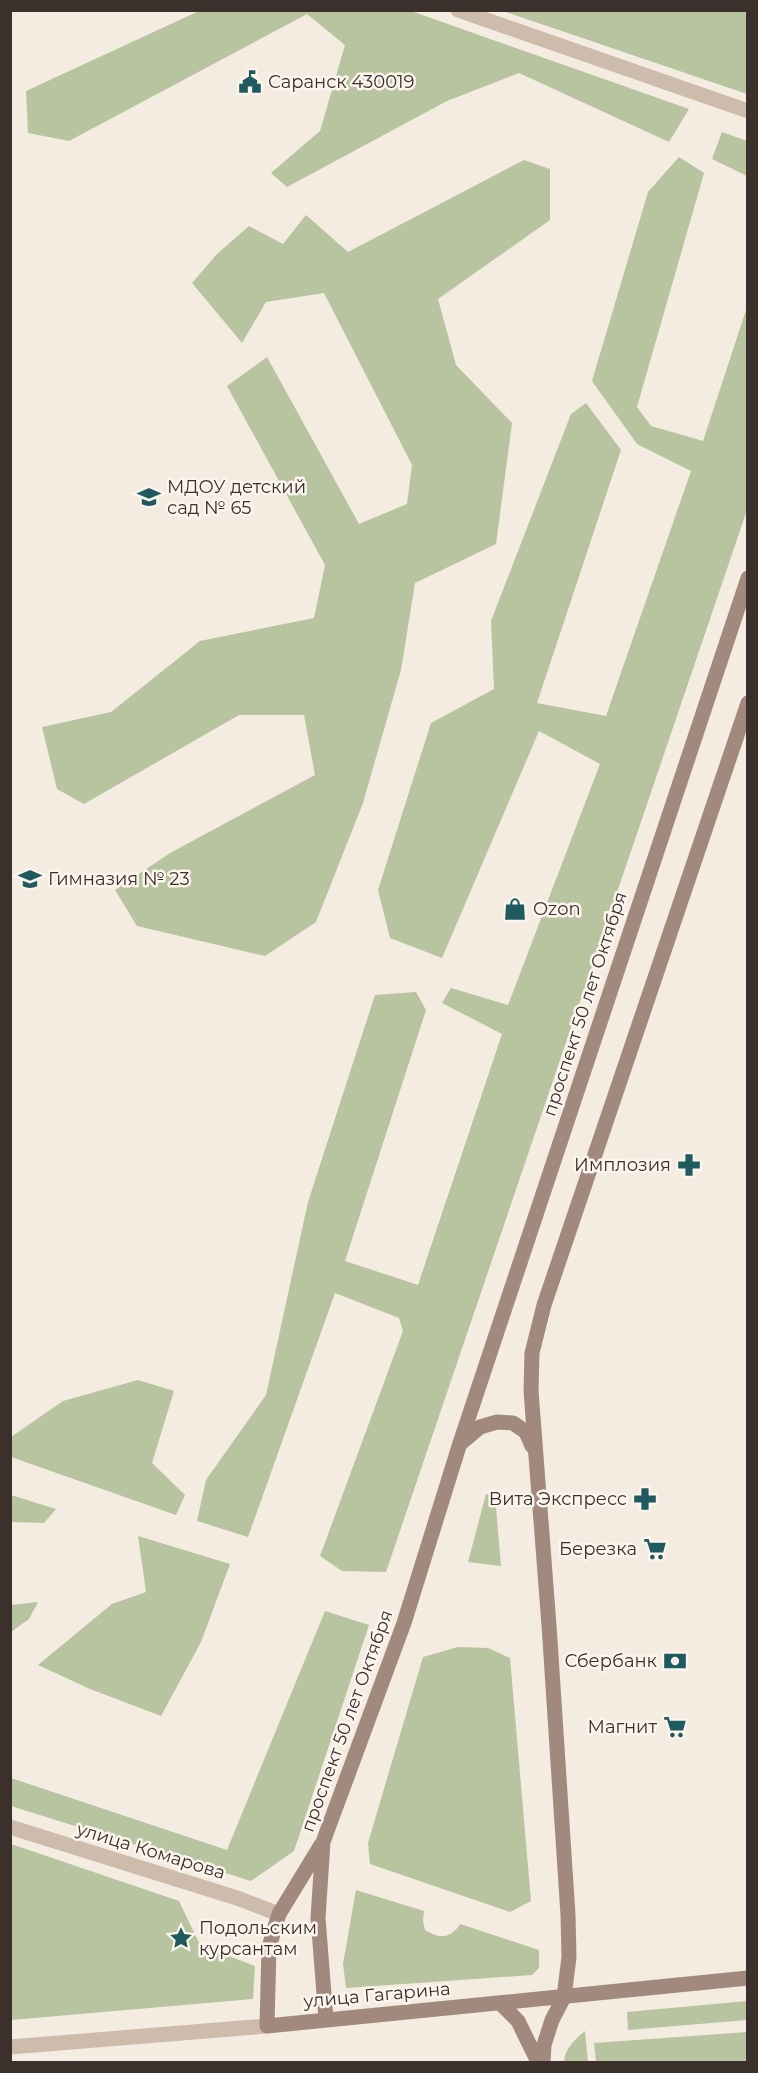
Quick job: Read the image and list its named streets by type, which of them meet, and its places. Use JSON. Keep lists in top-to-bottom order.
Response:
{
  "streets": {
    "main road": ["проспект 50 лет Октября", "улица Гагарина"],
    "street": ["улица Комарова"]
  },
  "crossings": [
    ["проспект 50 лет Октября", "улица Гагарина"]
  ],
  "places": {
    "public building": ["Саранск 430019"],
    "school or university": ["МДОУ детский сад № 65", "Гимназия № 23"],
    "shop": ["Ozon"],
    "pharmacy": ["Имплозия", "Вита Экспресс"],
    "supermarket": ["Березка", "Магнит"],
    "bank": ["Сбербанк"],
    "place": ["Подольским курсантам"]
  }
}
